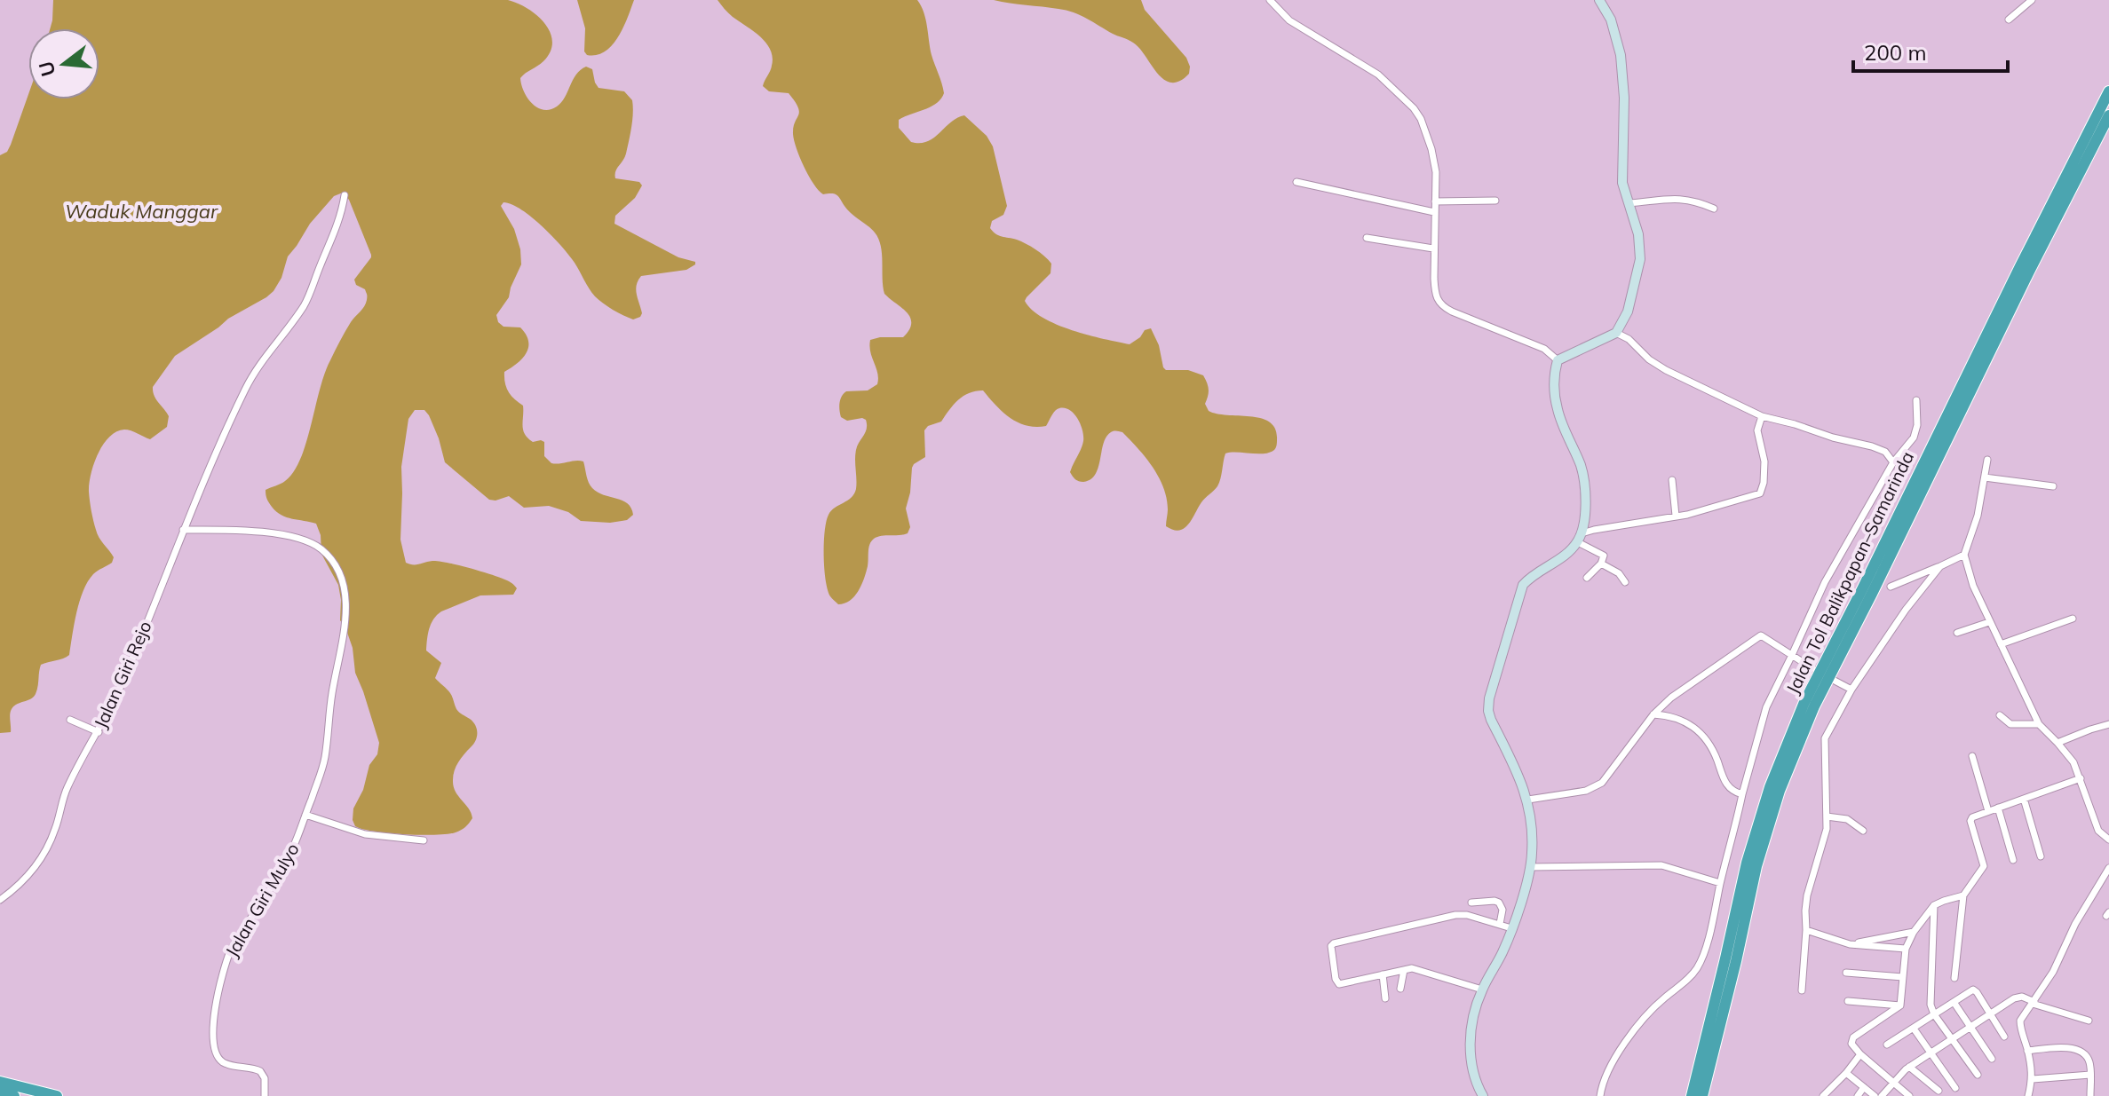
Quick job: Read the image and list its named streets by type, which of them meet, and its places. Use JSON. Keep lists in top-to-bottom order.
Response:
{
  "streets": {
    "highway": ["Jalan Tol Balikpapan–Samarinda"],
    "street": ["Jalan Giri Rejo", "Jalan Giri Mulyo"]
  },
  "crossings": [
    ["Jalan Giri Rejo", "Jalan Giri Mulyo"]
  ],
  "water": ["Waduk Manggar"],
  "scale_bar": "200 m",
  "north": "left"
}
